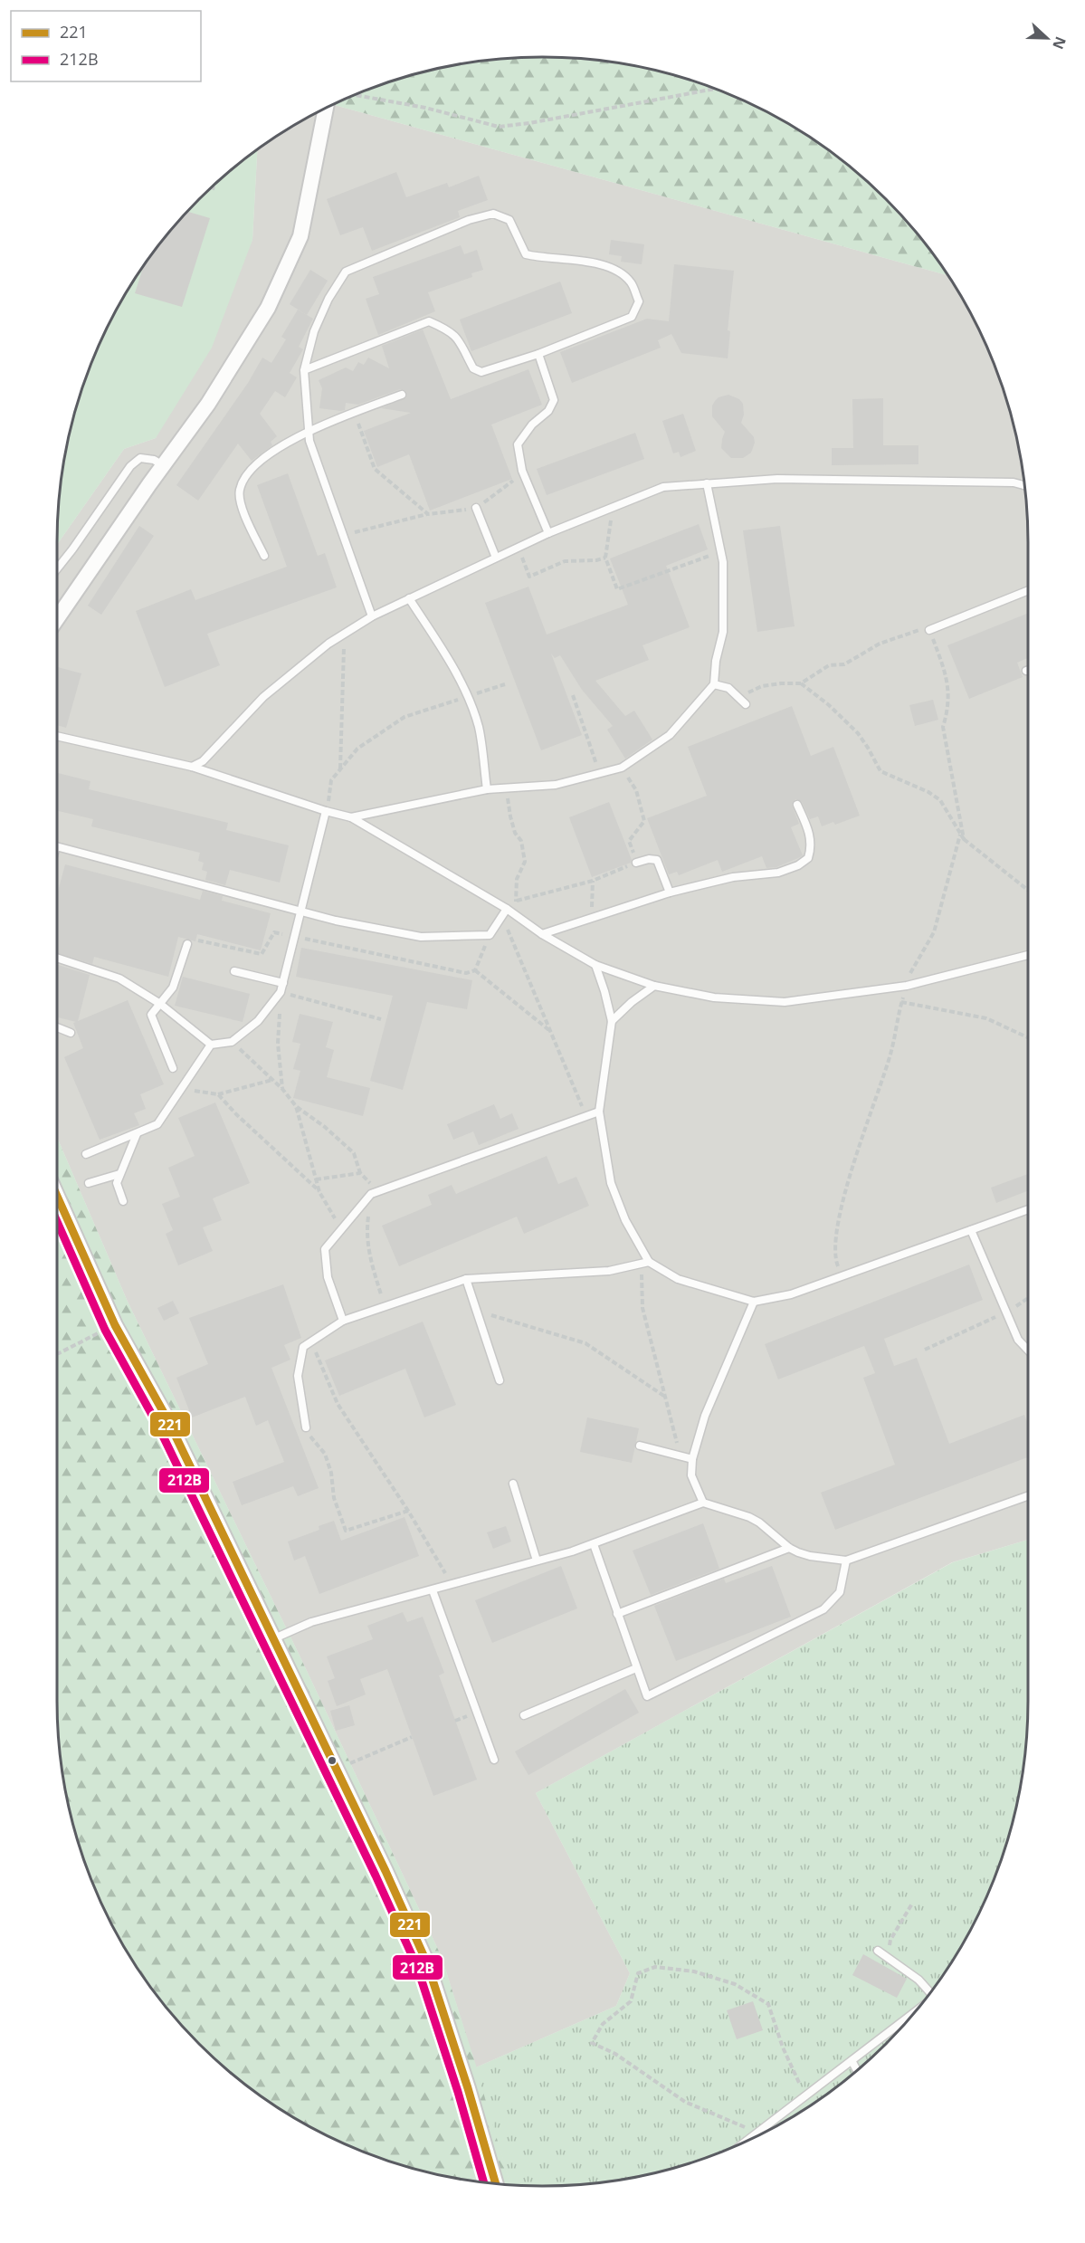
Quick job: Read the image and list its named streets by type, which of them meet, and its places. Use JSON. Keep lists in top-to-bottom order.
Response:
{
  "lines": ["transit line 221", "transit line 212B"],
  "legend": ["221", "212B"],
  "north": "right"
}
